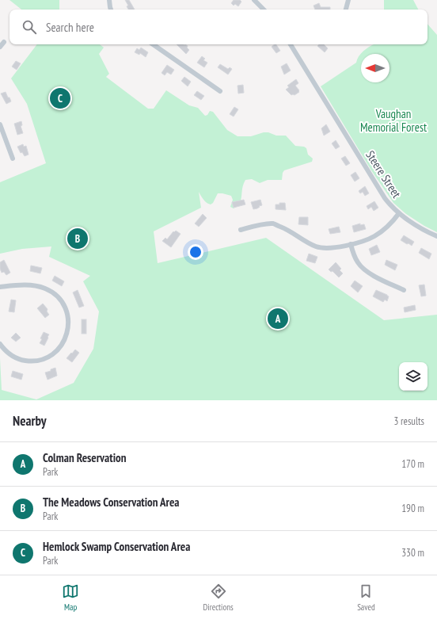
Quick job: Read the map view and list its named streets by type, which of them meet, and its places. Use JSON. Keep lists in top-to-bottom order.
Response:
{
  "streets": {
    "street": ["Steere Street"]
  },
  "parks": ["Vaughan Memorial Forest"],
  "north": "left",
  "page": {
    "search": "Search here",
    "pins": ["C", "B", "A"],
    "heading": ["Nearby", "3 results"],
    "list": [
      {
        "mark": "A",
        "name": "Colman Reservation",
        "note": "Park",
        "value": "170 m"
      },
      {
        "mark": "B",
        "name": "The Meadows Conservation Area",
        "note": "Park",
        "value": "190 m"
      },
      {
        "mark": "C",
        "name": "Hemlock Swamp Conservation Area",
        "note": "Park",
        "value": "330 m"
      }
    ],
    "nav": ["Map", "Directions", "Saved"]
  }
}
